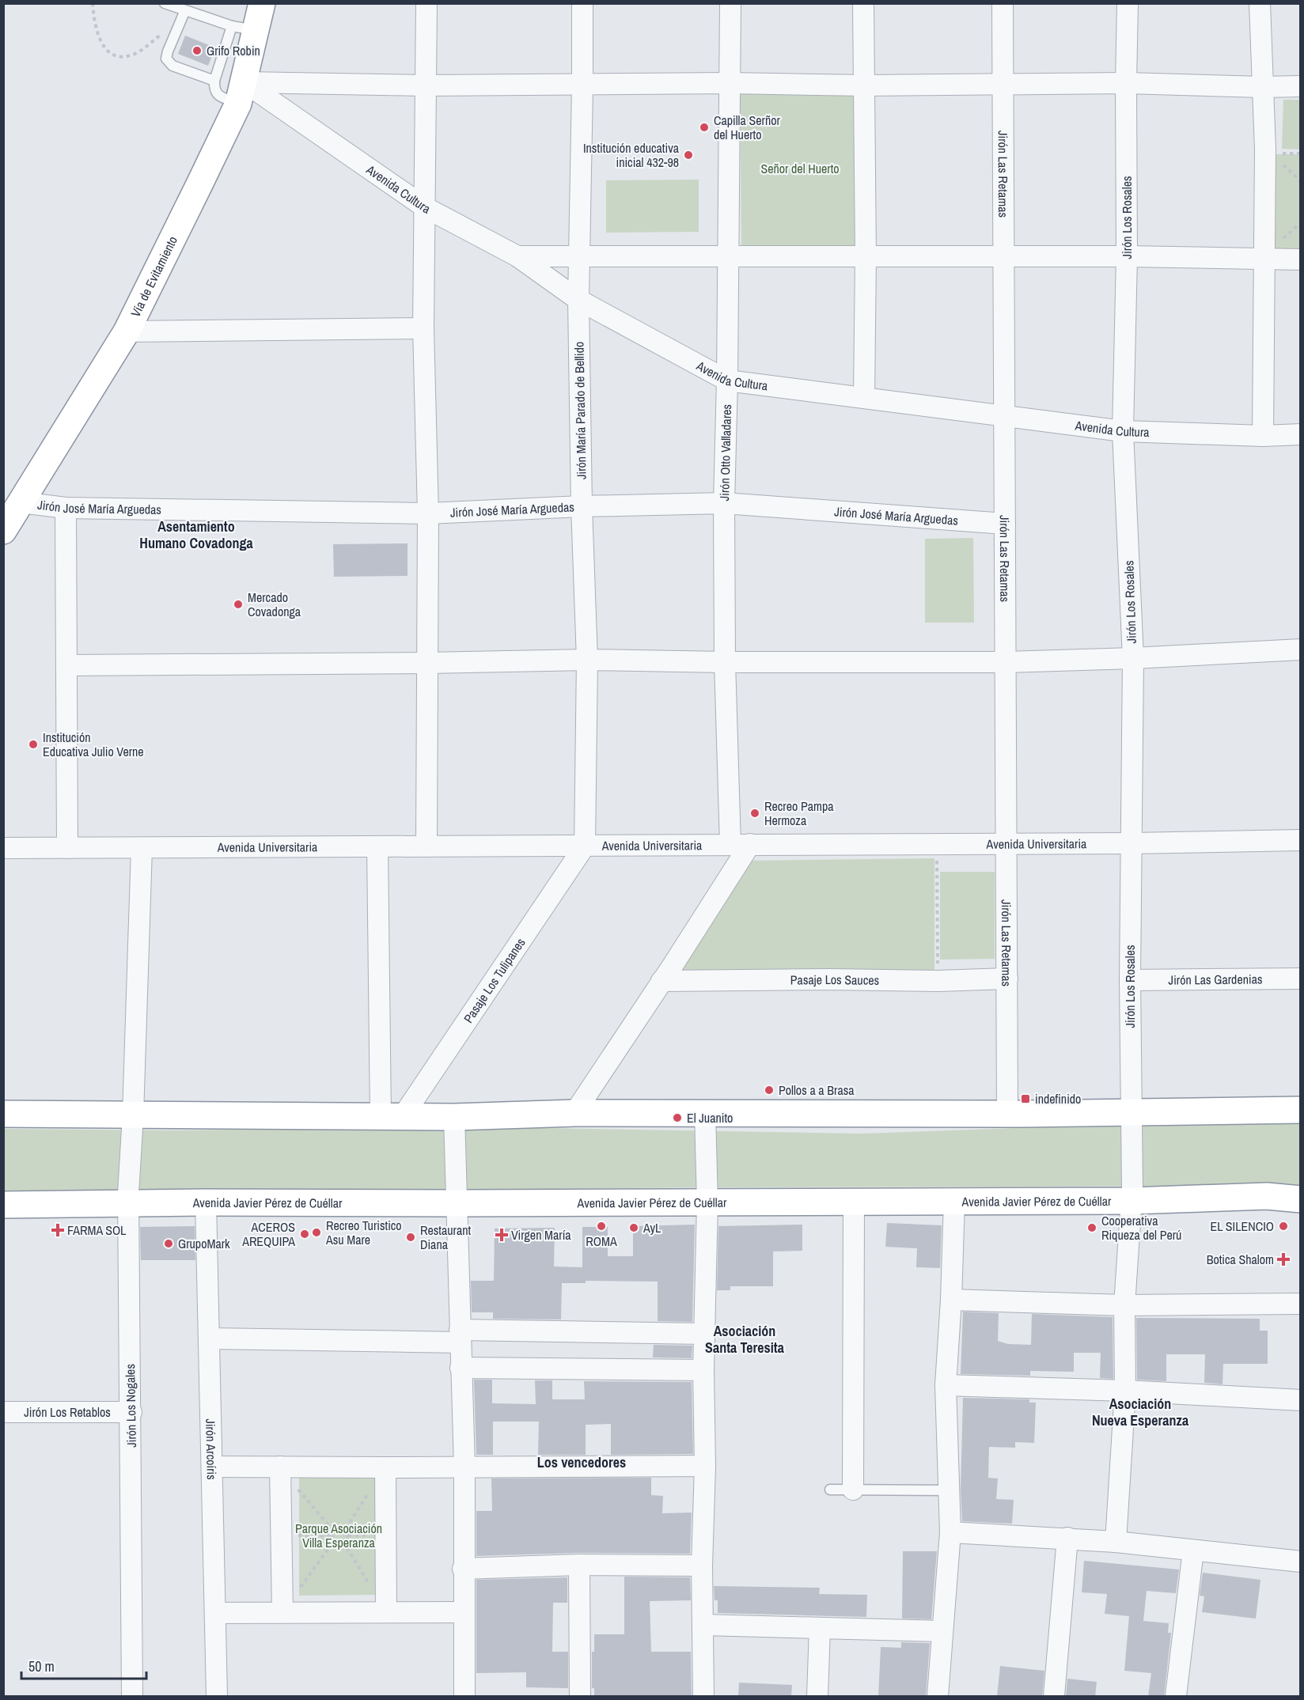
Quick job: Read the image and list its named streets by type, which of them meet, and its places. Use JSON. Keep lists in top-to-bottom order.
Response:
{
  "streets": {
    "highway": ["Vía de Evitamiento", "Avenida Javier Pérez de Cuéllar"],
    "street": [
      "Jirón Las Retamas",
      "Avenida Cultura",
      "Jirón Los Rosales",
      "Jirón María Parado de Bellido",
      "Jirón Otto Valladares",
      "Jirón José María Arguedas",
      "Avenida Universitaria",
      "Jirón Las Gardenias",
      "Pasaje Los Sauces",
      "Pasaje Los Tulipanes",
      "Jirón Los Nogales",
      "Jirón Los Retablos",
      "Jirón Arcoíris"
    ]
  },
  "crossings": [
    ["Jirón Las Retamas", "Avenida Cultura"],
    ["Jirón Las Retamas", "Jirón José María Arguedas"],
    ["Jirón Las Retamas", "Avenida Universitaria"],
    ["Jirón Las Retamas", "Pasaje Los Sauces"],
    ["Avenida Cultura", "Jirón Los Rosales"],
    ["Avenida Cultura", "Vía de Evitamiento"],
    ["Avenida Cultura", "Jirón María Parado de Bellido"],
    ["Avenida Cultura", "Jirón Otto Valladares"],
    ["Jirón Los Rosales", "Avenida Universitaria"],
    ["Jirón Los Rosales", "Jirón Las Gardenias"],
    ["Jirón Los Rosales", "Avenida Javier Pérez de Cuéllar"],
    ["Vía de Evitamiento", "Jirón José María Arguedas"],
    ["Jirón María Parado de Bellido", "Jirón José María Arguedas"],
    ["Jirón María Parado de Bellido", "Avenida Universitaria"],
    ["Jirón María Parado de Bellido", "Pasaje Los Tulipanes"],
    ["Jirón Otto Valladares", "Jirón José María Arguedas"],
    ["Jirón Otto Valladares", "Avenida Universitaria"],
    ["Avenida Universitaria", "Pasaje Los Tulipanes"],
    ["Avenida Universitaria", "Jirón Los Nogales"],
    ["Avenida Javier Pérez de Cuéllar", "Jirón Los Nogales"],
    ["Avenida Javier Pérez de Cuéllar", "Jirón Arcoíris"],
    ["Jirón Los Nogales", "Jirón Los Retablos"]
  ],
  "districts": [
    "Asentamiento Humano Covadonga",
    "Asociación Santa Teresita",
    "Asociación Nueva Esperanza",
    "Los vencedores"
  ],
  "parks": ["Señor del Huerto", "Parque Asociación Villa Esperanza"],
  "places": {
    "other": [
      "Grifo Robin",
      "Capilla Serñor del Huerto",
      "Institución educativa inicial 432-98",
      "Mercado Covadonga",
      "Institución Educativa Julio Verne",
      "Recreo Pampa Hermoza",
      "Pollos a a Brasa",
      "El Juanito",
      "ROMA",
      "EL SILENCIO",
      "AyL",
      "Cooperativa Riqueza del Perú",
      "Recreo Turistico Asu Mare",
      "ACEROS AREQUIPA",
      "Restaurant Diana",
      "GrupoMark"
    ],
    "transit": ["indefinido"],
    "health": ["FARMA SOL", "Virgen María", "Botica Shalom"]
  },
  "scale_bar": "50 m"
}
